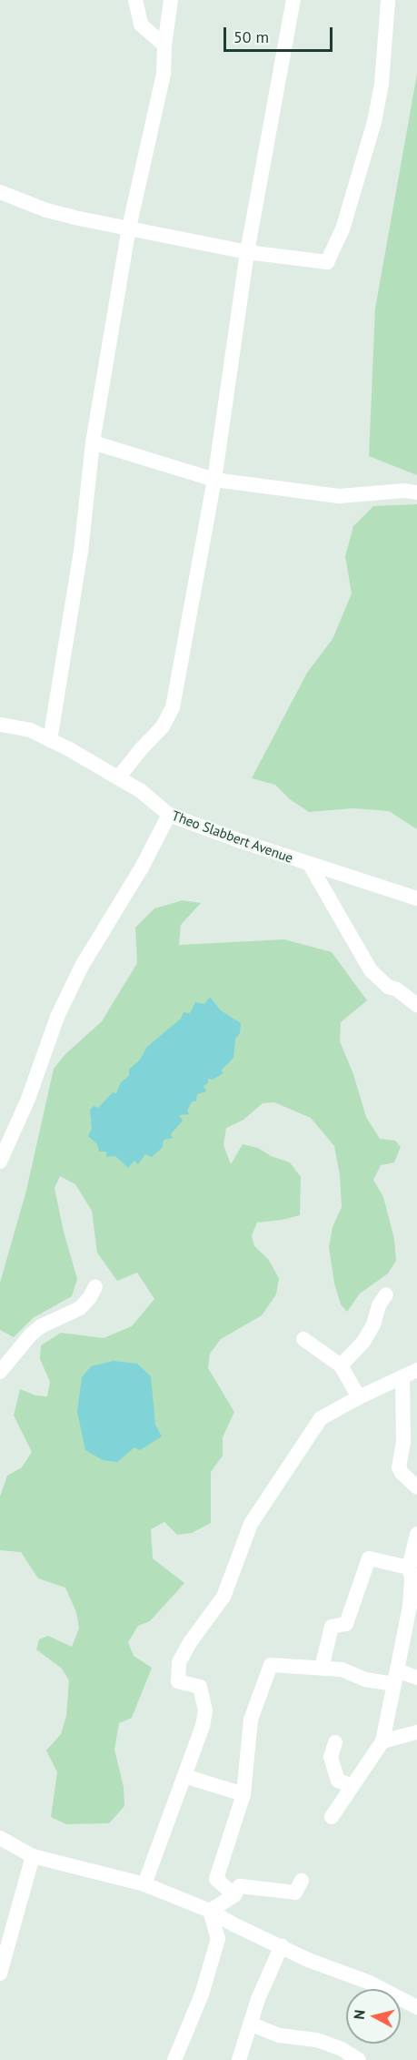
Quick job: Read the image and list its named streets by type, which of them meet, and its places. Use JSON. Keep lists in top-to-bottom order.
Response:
{
  "streets": {
    "street": ["Theo Slabbert Avenue"]
  },
  "scale_bar": "50 m",
  "north": "left"
}
